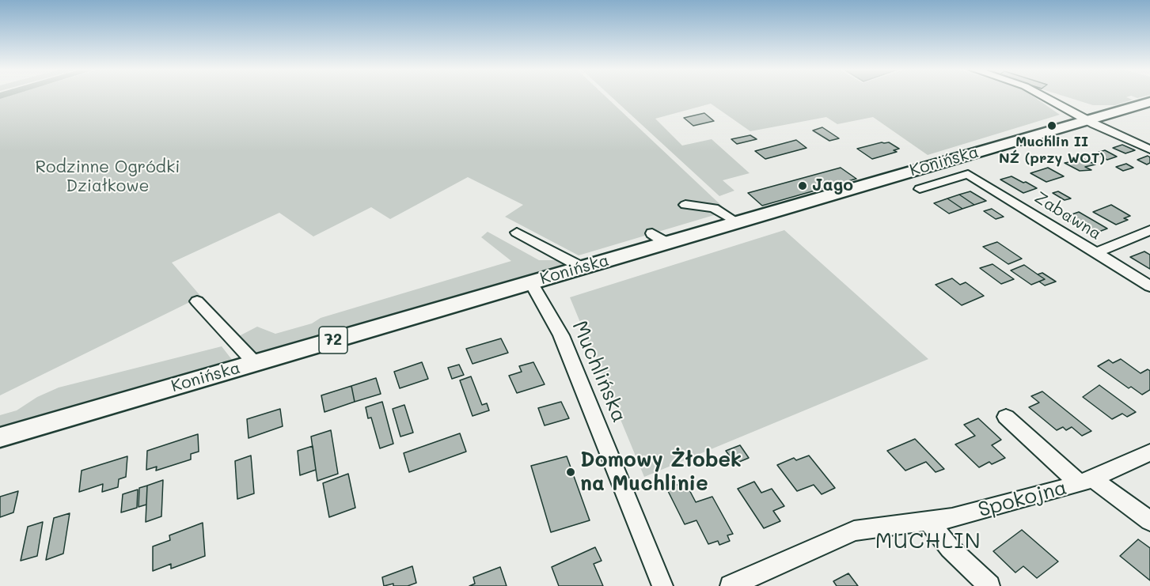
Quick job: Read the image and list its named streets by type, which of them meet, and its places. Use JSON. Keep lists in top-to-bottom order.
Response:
{
  "streets": {
    "main road": ["Konińska", "72"],
    "street": ["Zabawna", "Muchlińska", "Spokojna"]
  },
  "crossings": [
    ["Konińska", "Muchlińska"]
  ],
  "districts": ["MUCHLIN"],
  "parks": ["Rodzinne Ogródki Działkowe"],
  "places": ["Muchlin II NŹ (przy WOT)", "Jago", "Domowy Żłobek na Muchlinie"]
}
